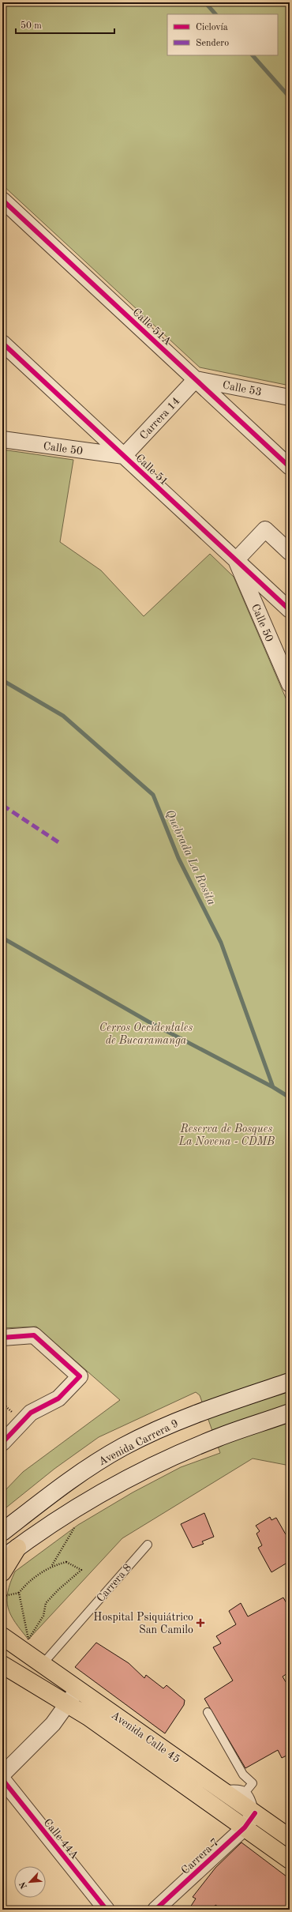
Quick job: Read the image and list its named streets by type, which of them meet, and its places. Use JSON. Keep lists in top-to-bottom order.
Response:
{
  "streets": {
    "main road": ["Avenida Carrera 9", "Avenida Calle 45"],
    "street": [
      "Calle 51A",
      "Calle 53",
      "Carrera 14",
      "Calle 50",
      "Calle 51",
      "Calle 44A",
      "Carrera 7"
    ],
    "lane": ["Carrera 8"]
  },
  "crossings": [
    ["Calle 51A", "Calle 53"],
    ["Calle 51A", "Carrera 14"],
    ["Calle 53", "Carrera 14"],
    ["Carrera 14", "Calle 50"],
    ["Carrera 14", "Calle 51"],
    ["Calle 50", "Calle 51"],
    ["Carrera 8", "Avenida Calle 45"],
    ["Avenida Calle 45", "Carrera 7"]
  ],
  "water": ["Quebrada La Rosita"],
  "parks": ["Cerros Occidentales de Bucaramanga", "Reserva de Bosques La Novena - CDMB"],
  "places": {
    "health": ["Hospital Psiquiátrico San Camilo"]
  },
  "legend": ["Ciclovía", "Sendero"],
  "scale_bar": "50 m",
  "north": "bottom left"
}
